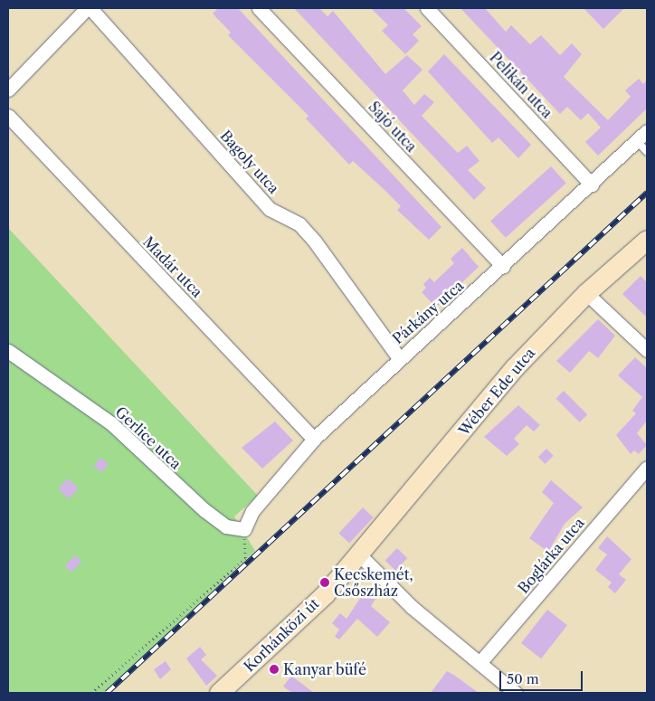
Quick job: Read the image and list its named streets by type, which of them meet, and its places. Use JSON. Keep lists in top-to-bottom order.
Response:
{
  "streets": {
    "street": [
      "Pelikán utca",
      "Sajó utca",
      "Bagoly utca",
      "Madár utca",
      "Párkány utca",
      "Wéber Ede utca",
      "Gerlice utca",
      "Boglárka utca",
      "Korhánközi út"
    ]
  },
  "crossings": [
    ["Pelikán utca", "Párkány utca"],
    ["Sajó utca", "Párkány utca"],
    ["Bagoly utca", "Párkány utca"],
    ["Madár utca", "Párkány utca"],
    ["Párkány utca", "Gerlice utca"],
    ["Wéber Ede utca", "Korhánközi út"]
  ],
  "places": ["Kecskemét, Csőszház", "Kanyar büfé"],
  "scale_bar": "50 m"
}
